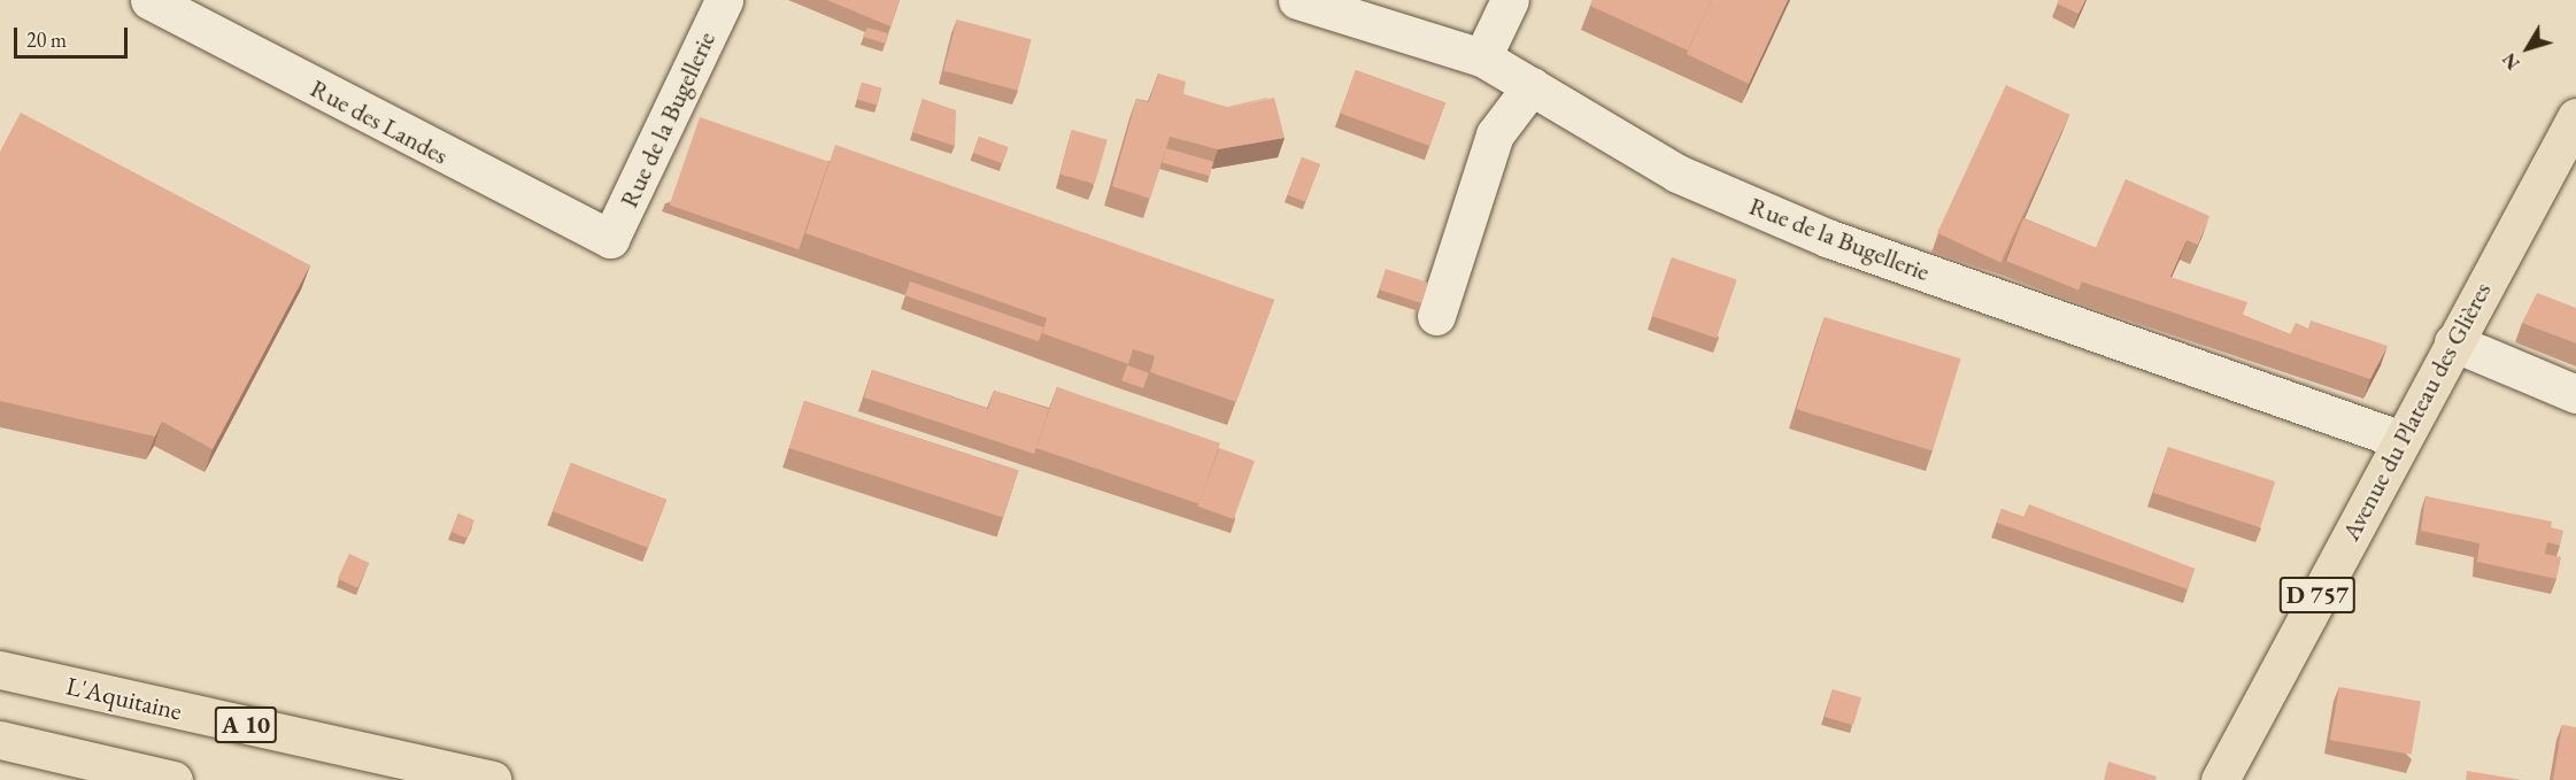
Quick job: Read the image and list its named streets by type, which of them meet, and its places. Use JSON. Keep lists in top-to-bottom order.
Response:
{
  "streets": {
    "main road": [
      "Avenue du Plateau des Glières",
      "D 757",
      "L'Aquitaine",
      "A 10"
    ],
    "street": ["Rue de la Bugellerie", "Rue des Landes"]
  },
  "crossings": [
    ["Rue de la Bugellerie", "Rue des Landes"],
    ["Rue de la Bugellerie", "Avenue du Plateau des Glières"]
  ],
  "scale_bar": "20 m",
  "north": "bottom left"
}
